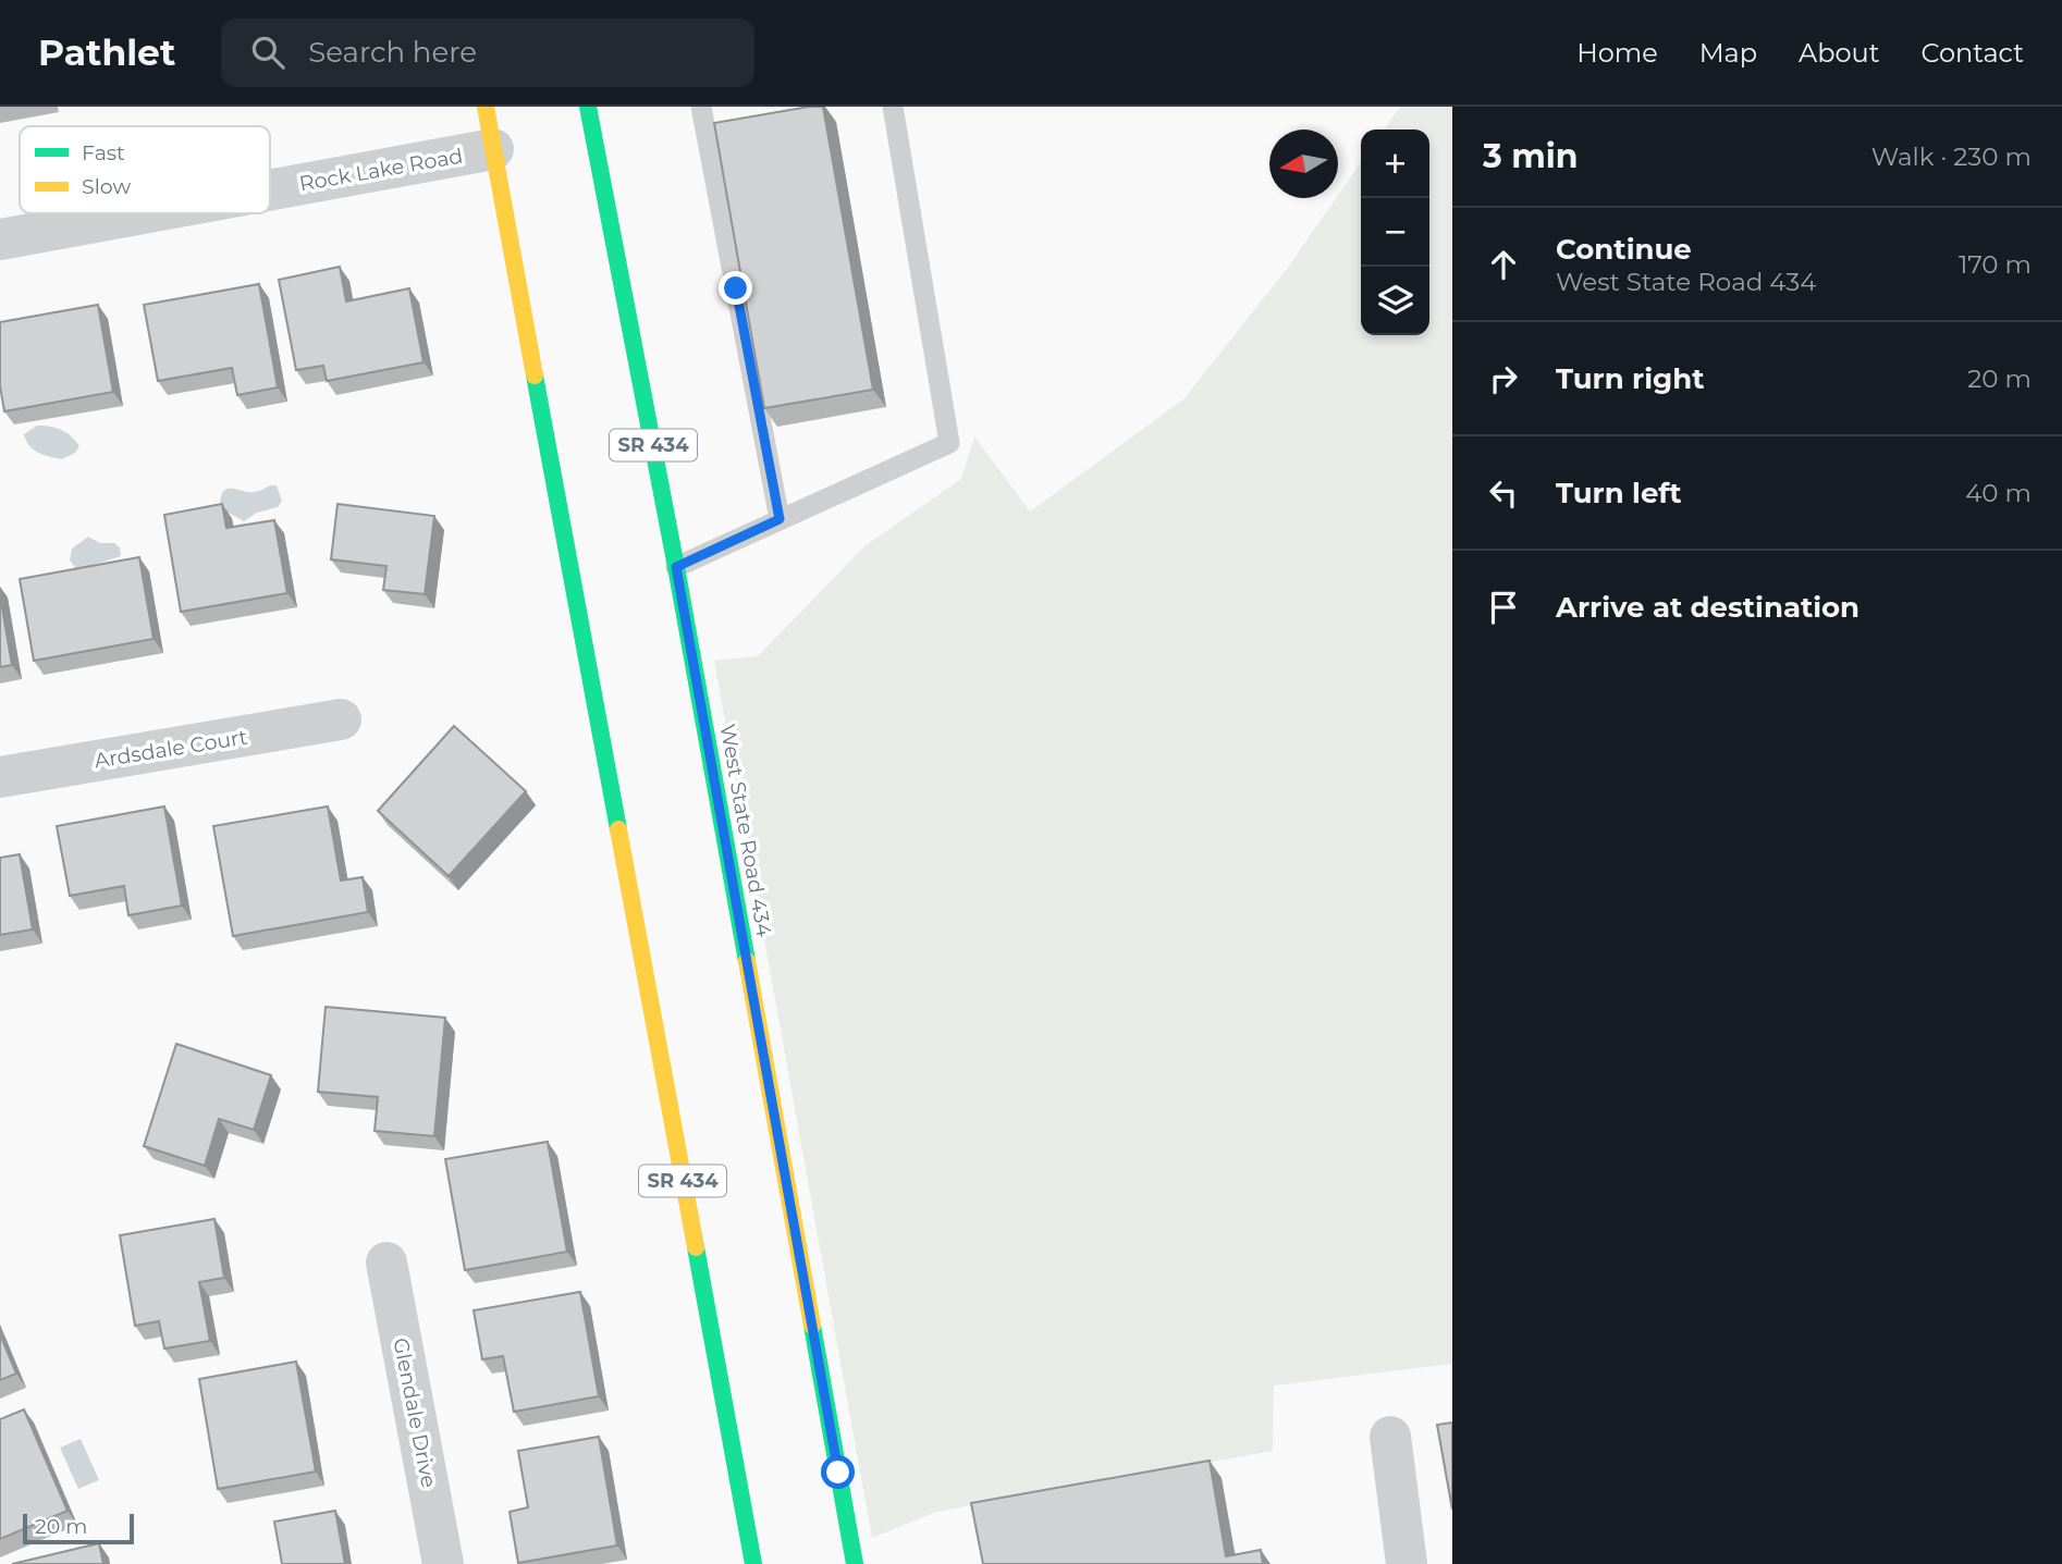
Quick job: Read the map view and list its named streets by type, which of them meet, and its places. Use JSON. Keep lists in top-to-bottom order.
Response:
{
  "streets": {
    "main road": ["SR 434", "West State Road 434"],
    "street": ["Rock Lake Road", "Ardsdale Court", "Glendale Drive"]
  },
  "crossings": [
    ["Rock Lake Road", "SR 434"]
  ],
  "legend": ["Fast", "Slow"],
  "scale_bar": "20 m",
  "north": "left",
  "page": {
    "header": "Pathlet",
    "search": "Search here",
    "nav": [
      "Home",
      "Map",
      "About",
      "Contact"
    ],
    "heading": ["3 min", "Walk · 230 m"],
    "map_buttons": ["+", "−"],
    "list": [
      ["Continue", "West State Road 434", "170 m"],
      ["Turn right", "20 m"],
      ["Turn left", "40 m"],
      "Arrive at destination"
    ],
    "scale": "20 m"
  }
}
